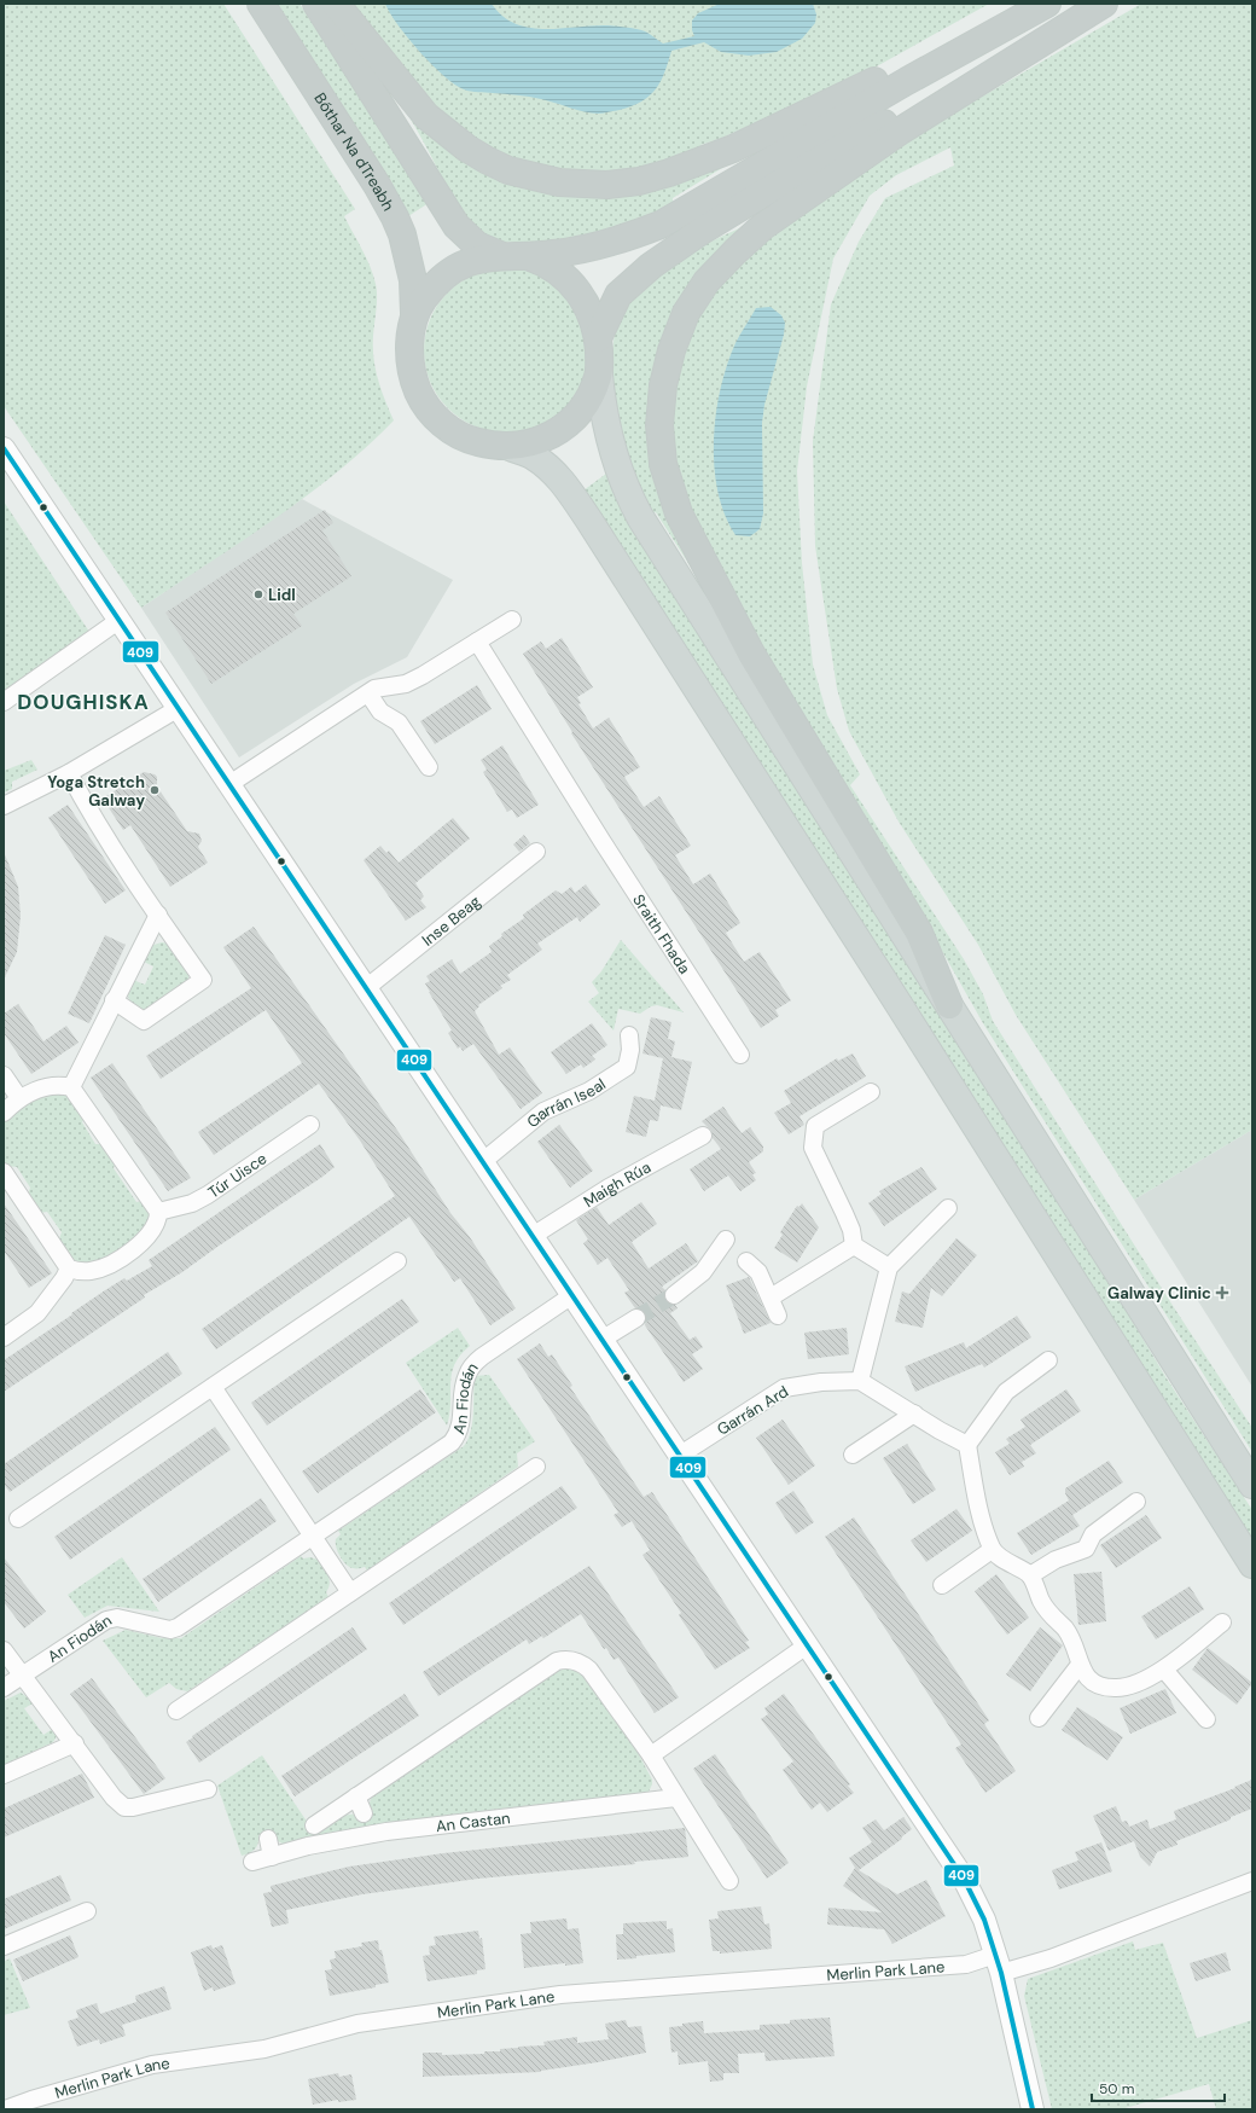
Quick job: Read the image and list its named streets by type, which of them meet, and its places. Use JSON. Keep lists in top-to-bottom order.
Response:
{
  "streets": {
    "highway": ["Bóthar Na dTreabh"],
    "street": [
      "Inse Beag",
      "Sraith Fhada",
      "Garrán Iseal",
      "Túr Uisce",
      "Maigh Rúa",
      "An Fiodán",
      "Garrán Ard",
      "An Castan",
      "Merlin Park Lane"
    ]
  },
  "districts": ["DOUGHISKA"],
  "places": {
    "other": ["Lidl", "Yoga Stretch Galway"],
    "health": ["Galway Clinic"]
  },
  "lines": ["transit line 409"],
  "scale_bar": "50 m"
}
